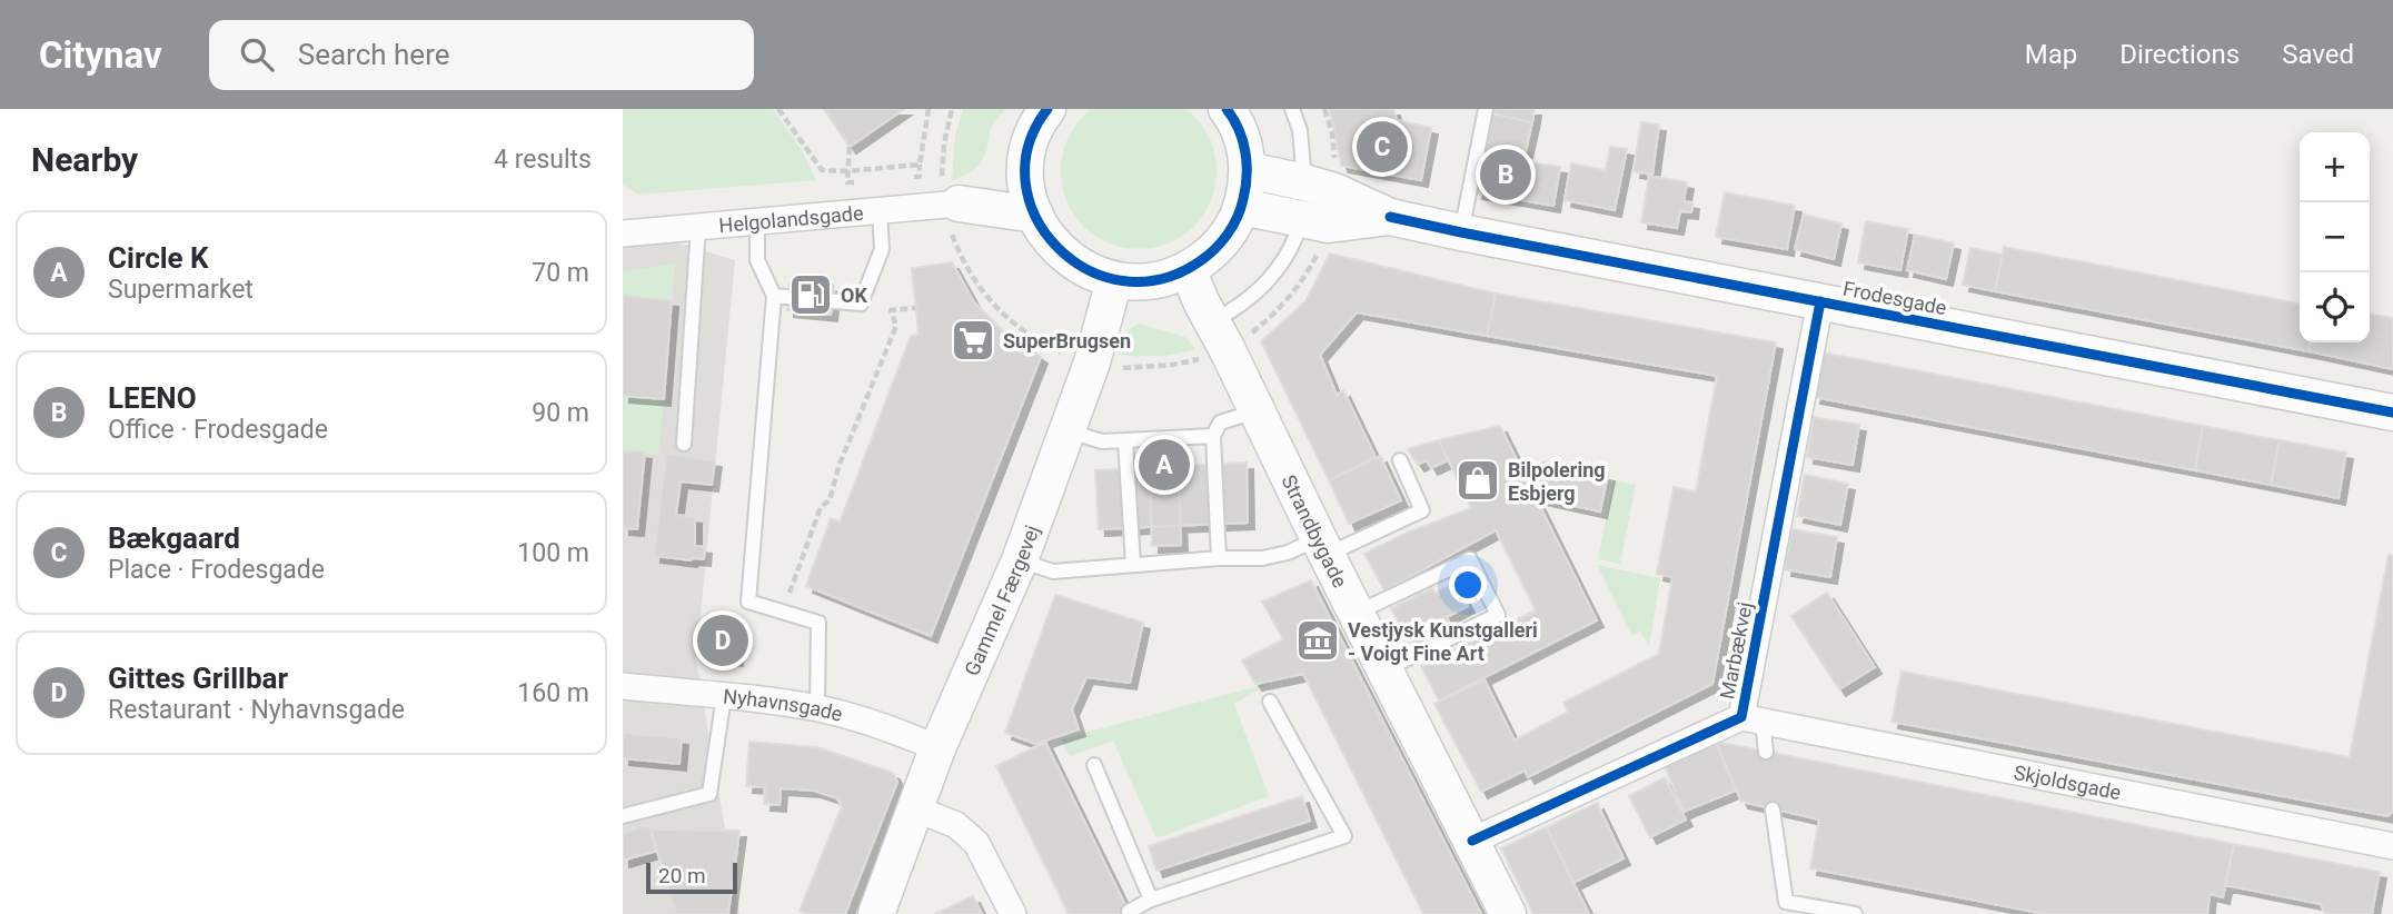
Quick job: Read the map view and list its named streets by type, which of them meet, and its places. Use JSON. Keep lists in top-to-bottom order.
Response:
{
  "streets": {
    "main road": [
      "Helgolandsgade",
      "Frodesgade",
      "Strandbygade",
      "Gammel Færgevej"
    ],
    "street": ["Marbækvej", "Nyhavnsgade", "Skjoldsgade"]
  },
  "crossings": [
    ["Frodesgade", "Marbækvej"],
    ["Strandbygade", "Marbækvej"],
    ["Gammel Færgevej", "Nyhavnsgade"],
    ["Marbækvej", "Skjoldsgade"]
  ],
  "places": {
    "fuel station": ["OK"],
    "supermarket": ["SuperBrugsen"],
    "shop": ["Bilpolering Esbjerg"],
    "museum": ["Vestjysk Kunstgalleri - Voigt Fine Art"]
  },
  "scale_bar": "20 m",
  "page": {
    "header": "Citynav",
    "search": "Search here",
    "nav": ["Map", "Directions", "Saved"],
    "heading": ["Nearby", "4 results"],
    "pins": [
      "C",
      "B",
      "A",
      "D"
    ],
    "map_buttons": ["+", "−"],
    "list": [
      {
        "mark": "A",
        "name": "Circle K",
        "note": "Supermarket",
        "value": "70 m"
      },
      {
        "mark": "B",
        "name": "LEENO",
        "note": "Office · Frodesgade",
        "value": "90 m"
      },
      {
        "mark": "C",
        "name": "Bækgaard",
        "note": "Place · Frodesgade",
        "value": "100 m"
      },
      {
        "mark": "D",
        "name": "Gittes Grillbar",
        "note": "Restaurant · Nyhavnsgade",
        "value": "160 m"
      }
    ],
    "scale": "20 m"
  }
}
